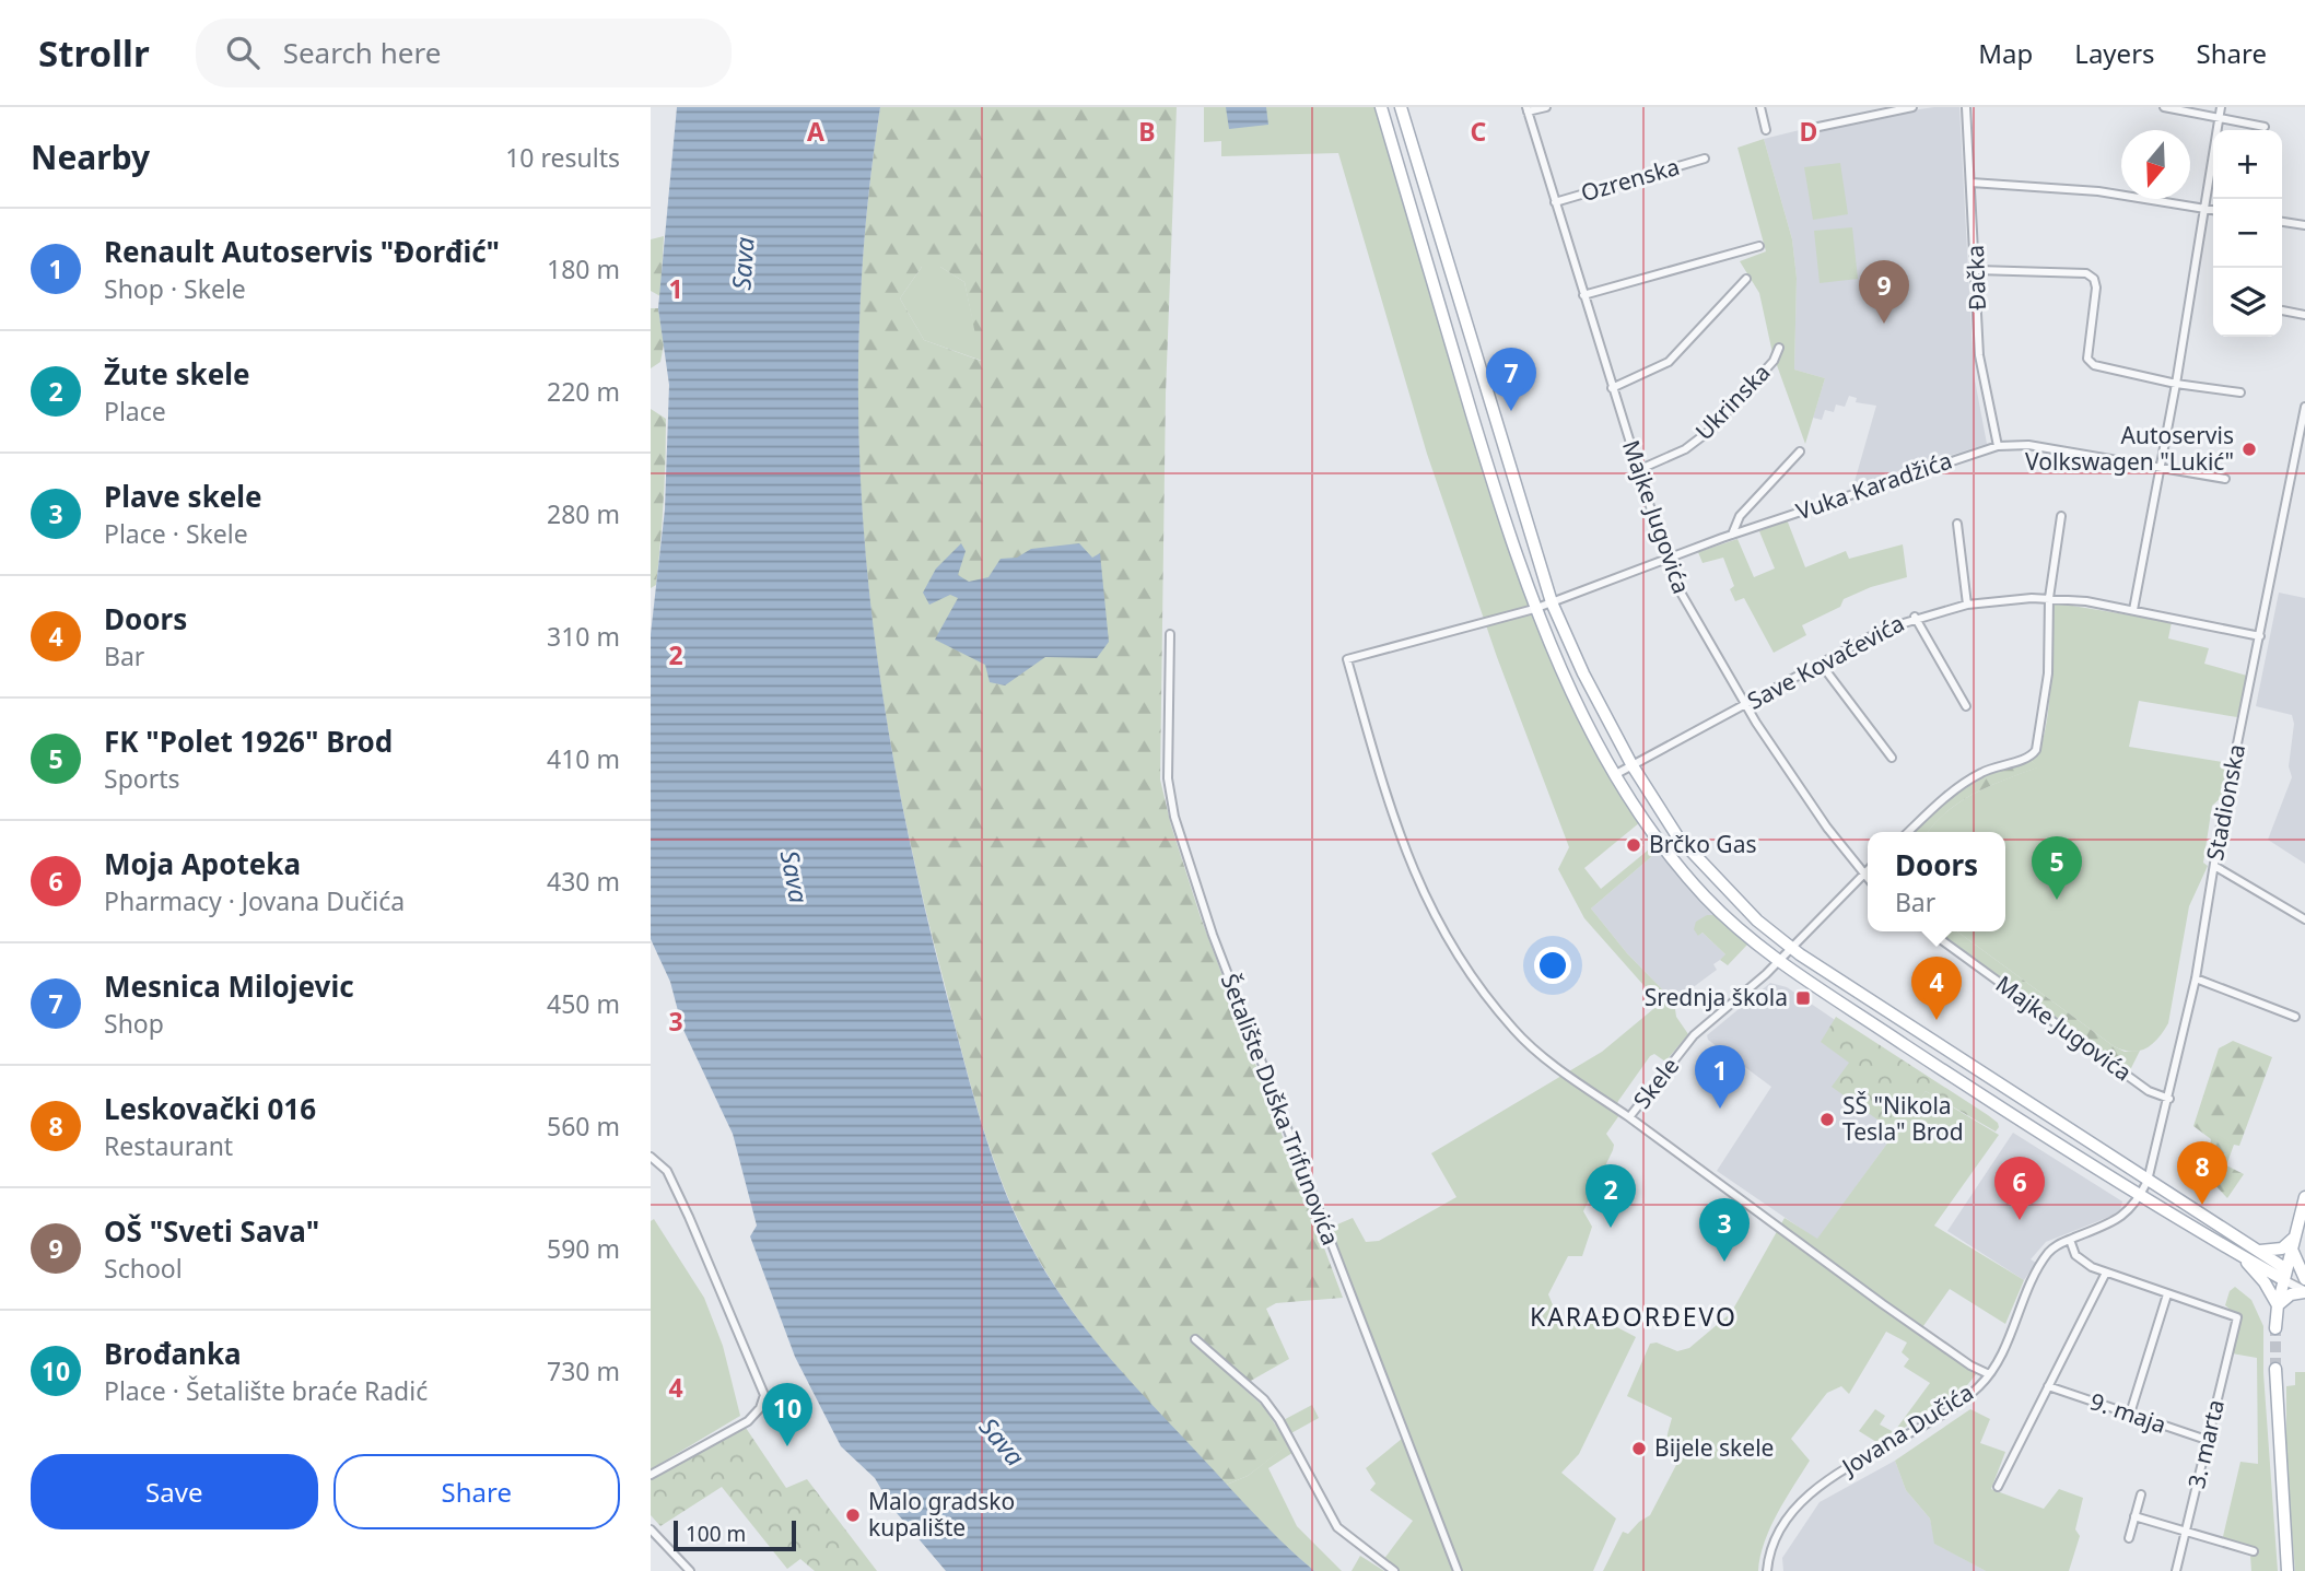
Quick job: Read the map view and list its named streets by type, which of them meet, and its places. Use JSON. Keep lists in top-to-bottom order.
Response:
{
  "streets": {
    "street": [
      "Ozrenska",
      "Đačka",
      "Ukrinska",
      "Vuka Karadžića",
      "Majke Jugovića",
      "Save Kovačevića",
      "Stadionska",
      "Skele",
      "Šetalište Duška Trifunovića",
      "9. maja",
      "Jovana Dučića",
      "3. marta"
    ]
  },
  "crossings": [
    ["Ozrenska", "Majke Jugovića"],
    ["Đačka", "Vuka Karadžića"],
    ["Ukrinska", "Majke Jugovića"],
    ["Vuka Karadžića", "Majke Jugovića"],
    ["Vuka Karadžića", "Skele"],
    ["Majke Jugovića", "Save Kovačevića"],
    ["Majke Jugovića", "Stadionska"],
    ["Majke Jugovića", "Skele"],
    ["Save Kovačevića", "Stadionska"],
    ["Stadionska", "Jovana Dučića"],
    ["Skele", "Jovana Dučića"],
    ["9. maja", "3. marta"]
  ],
  "districts": ["KARAĐORĐEVO"],
  "water": ["Sava"],
  "places": {
    "other": [
      "Autoservis Volkswagen \"Lukić\"",
      "Brčko Gas",
      "SŠ \"Nikola Tesla\" Brod",
      "Bijele skele",
      "Malo gradsko kupalište"
    ],
    "transit": ["Srednja škola"]
  },
  "scale_bar": "100 m",
  "north": "bottom",
  "page": {
    "header": "Strollr",
    "search": "Search here",
    "nav": ["Map", "Layers", "Share"],
    "heading": ["Nearby", "10 results"],
    "map_buttons": ["+", "−"],
    "list": [
      {
        "mark": "1",
        "name": "Renault Autoservis \"Đorđić\"",
        "note": "Shop · Skele",
        "value": "180 m"
      },
      {
        "mark": "2",
        "name": "Žute skele",
        "note": "Place",
        "value": "220 m"
      },
      {
        "mark": "3",
        "name": "Plave skele",
        "note": "Place · Skele",
        "value": "280 m"
      },
      {
        "mark": "4",
        "name": "Doors",
        "note": "Bar",
        "value": "310 m"
      },
      {
        "mark": "5",
        "name": "FK \"Polet 1926\" Brod",
        "note": "Sports",
        "value": "410 m"
      },
      {
        "mark": "6",
        "name": "Moja Apoteka",
        "note": "Pharmacy · Jovana Dučića",
        "value": "430 m"
      },
      {
        "mark": "7",
        "name": "Mesnica Milojevic",
        "note": "Shop",
        "value": "450 m"
      },
      {
        "mark": "8",
        "name": "Leskovački 016",
        "note": "Restaurant",
        "value": "560 m"
      },
      {
        "mark": "9",
        "name": "OŠ \"Sveti Sava\"",
        "note": "School",
        "value": "590 m"
      },
      {
        "mark": "10",
        "name": "Brođanka",
        "note": "Place · Šetalište braće Radić",
        "value": "730 m"
      }
    ],
    "pins": [
      "9",
      "7",
      "5",
      "4",
      "1",
      "8",
      "6",
      "2",
      "3",
      "10"
    ],
    "popup": ["Doors", "Bar"],
    "buttons": ["Save", "Share"],
    "scale": "100 m"
  },
  "grid": {
    "columns": [
      "A",
      "B",
      "C",
      "D"
    ],
    "rows": [
      "1",
      "2",
      "3",
      "4"
    ]
  }
}
